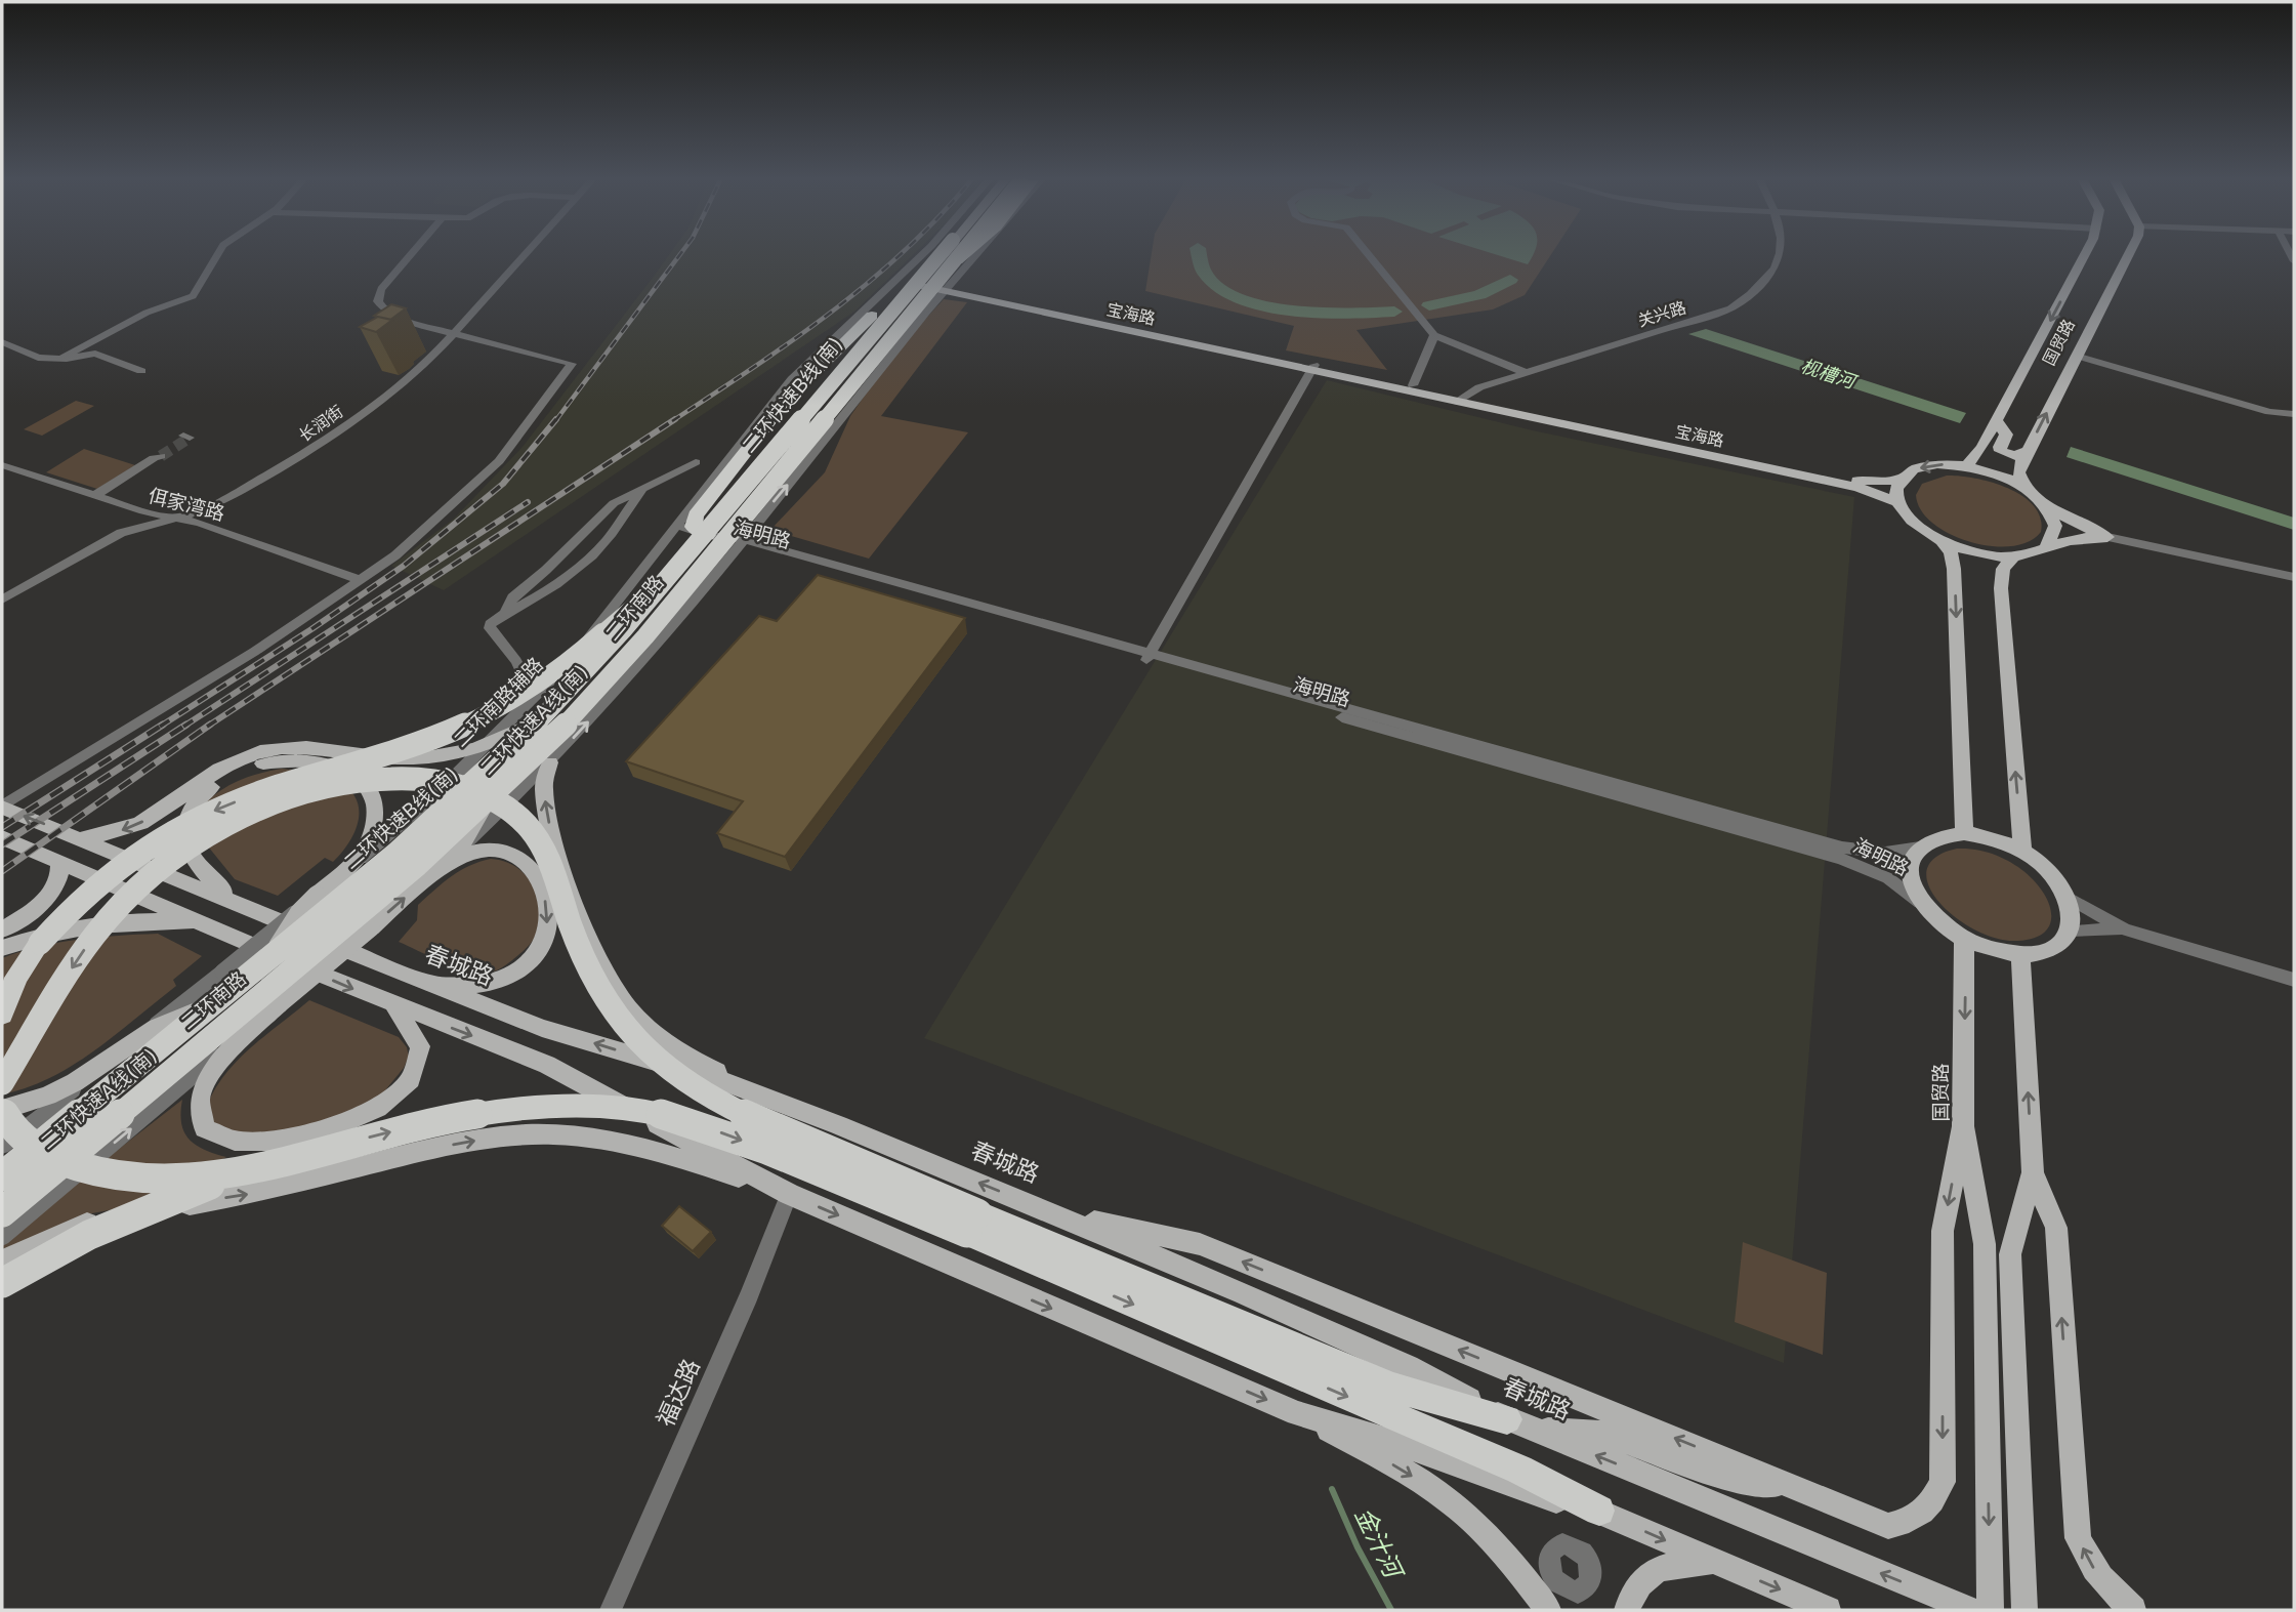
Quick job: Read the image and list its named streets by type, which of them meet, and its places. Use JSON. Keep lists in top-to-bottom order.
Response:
{
  "streets": {
    "highway": ["二环快速B线(南)", "二环快速A线(南)"],
    "main road": [
      "宝海路",
      "国贸路",
      "二环南路",
      "春城路"
    ],
    "street": [
      "关兴路",
      "长润街",
      "佴家湾路",
      "海明路",
      "二环南路辅路",
      "福达路"
    ]
  },
  "crossings": [
    ["宝海路", "关兴路"],
    ["宝海路", "国贸路"],
    ["宝海路", "二环南路"],
    ["国贸路", "海明路"],
    ["二环快速B线(南)", "海明路"],
    ["二环快速B线(南)", "二环南路"],
    ["长润街", "佴家湾路"],
    ["海明路", "二环南路"],
    ["海明路", "二环南路辅路"]
  ],
  "water": ["枧槽河", "金汁河"]
}
